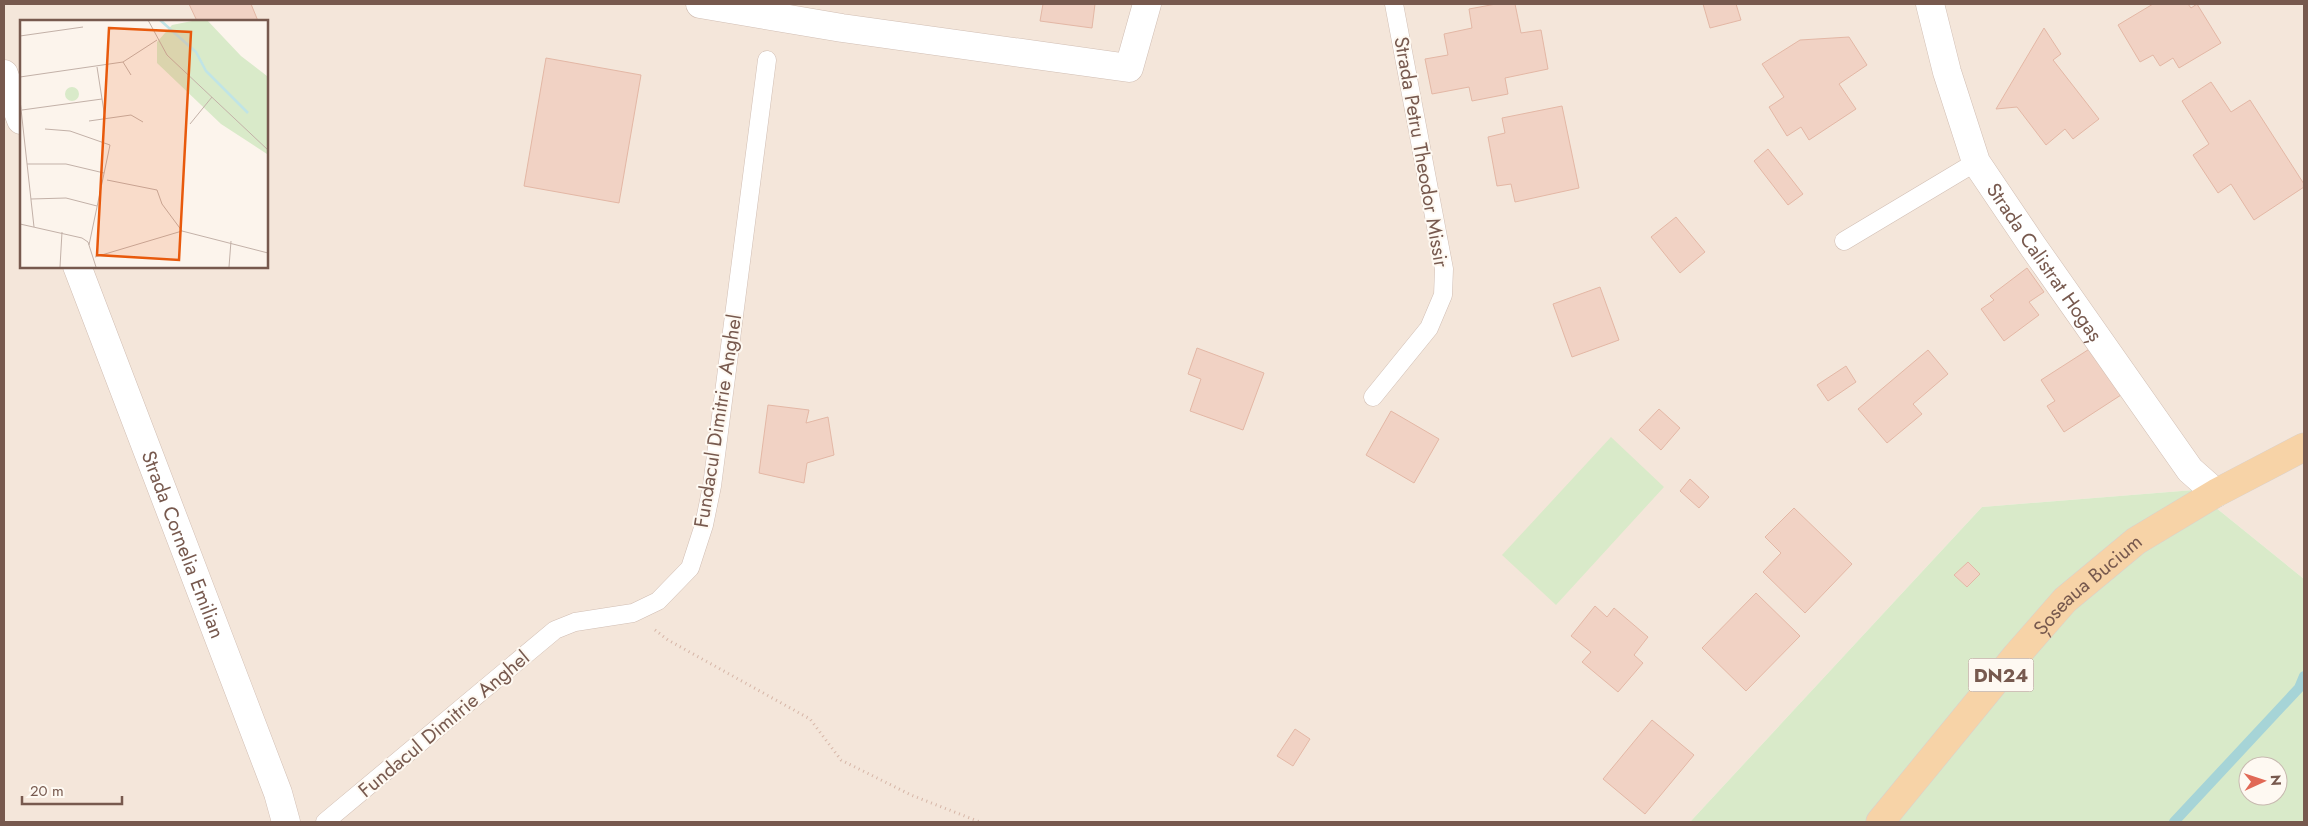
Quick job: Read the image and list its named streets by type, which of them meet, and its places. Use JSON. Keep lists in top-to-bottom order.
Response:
{
  "streets": {
    "main road": ["Șoseaua Bucium", "DN24"],
    "street": ["Strada Calistrat Hogaș", "Strada Cornelia Emilian"],
    "lane": ["Strada Petru Theodor Missir", "Fundacul Dimitrie Anghel"]
  },
  "crossings": [
    ["Strada Calistrat Hogaș", "Șoseaua Bucium"]
  ],
  "scale_bar": "20 m",
  "north": "right"
}
